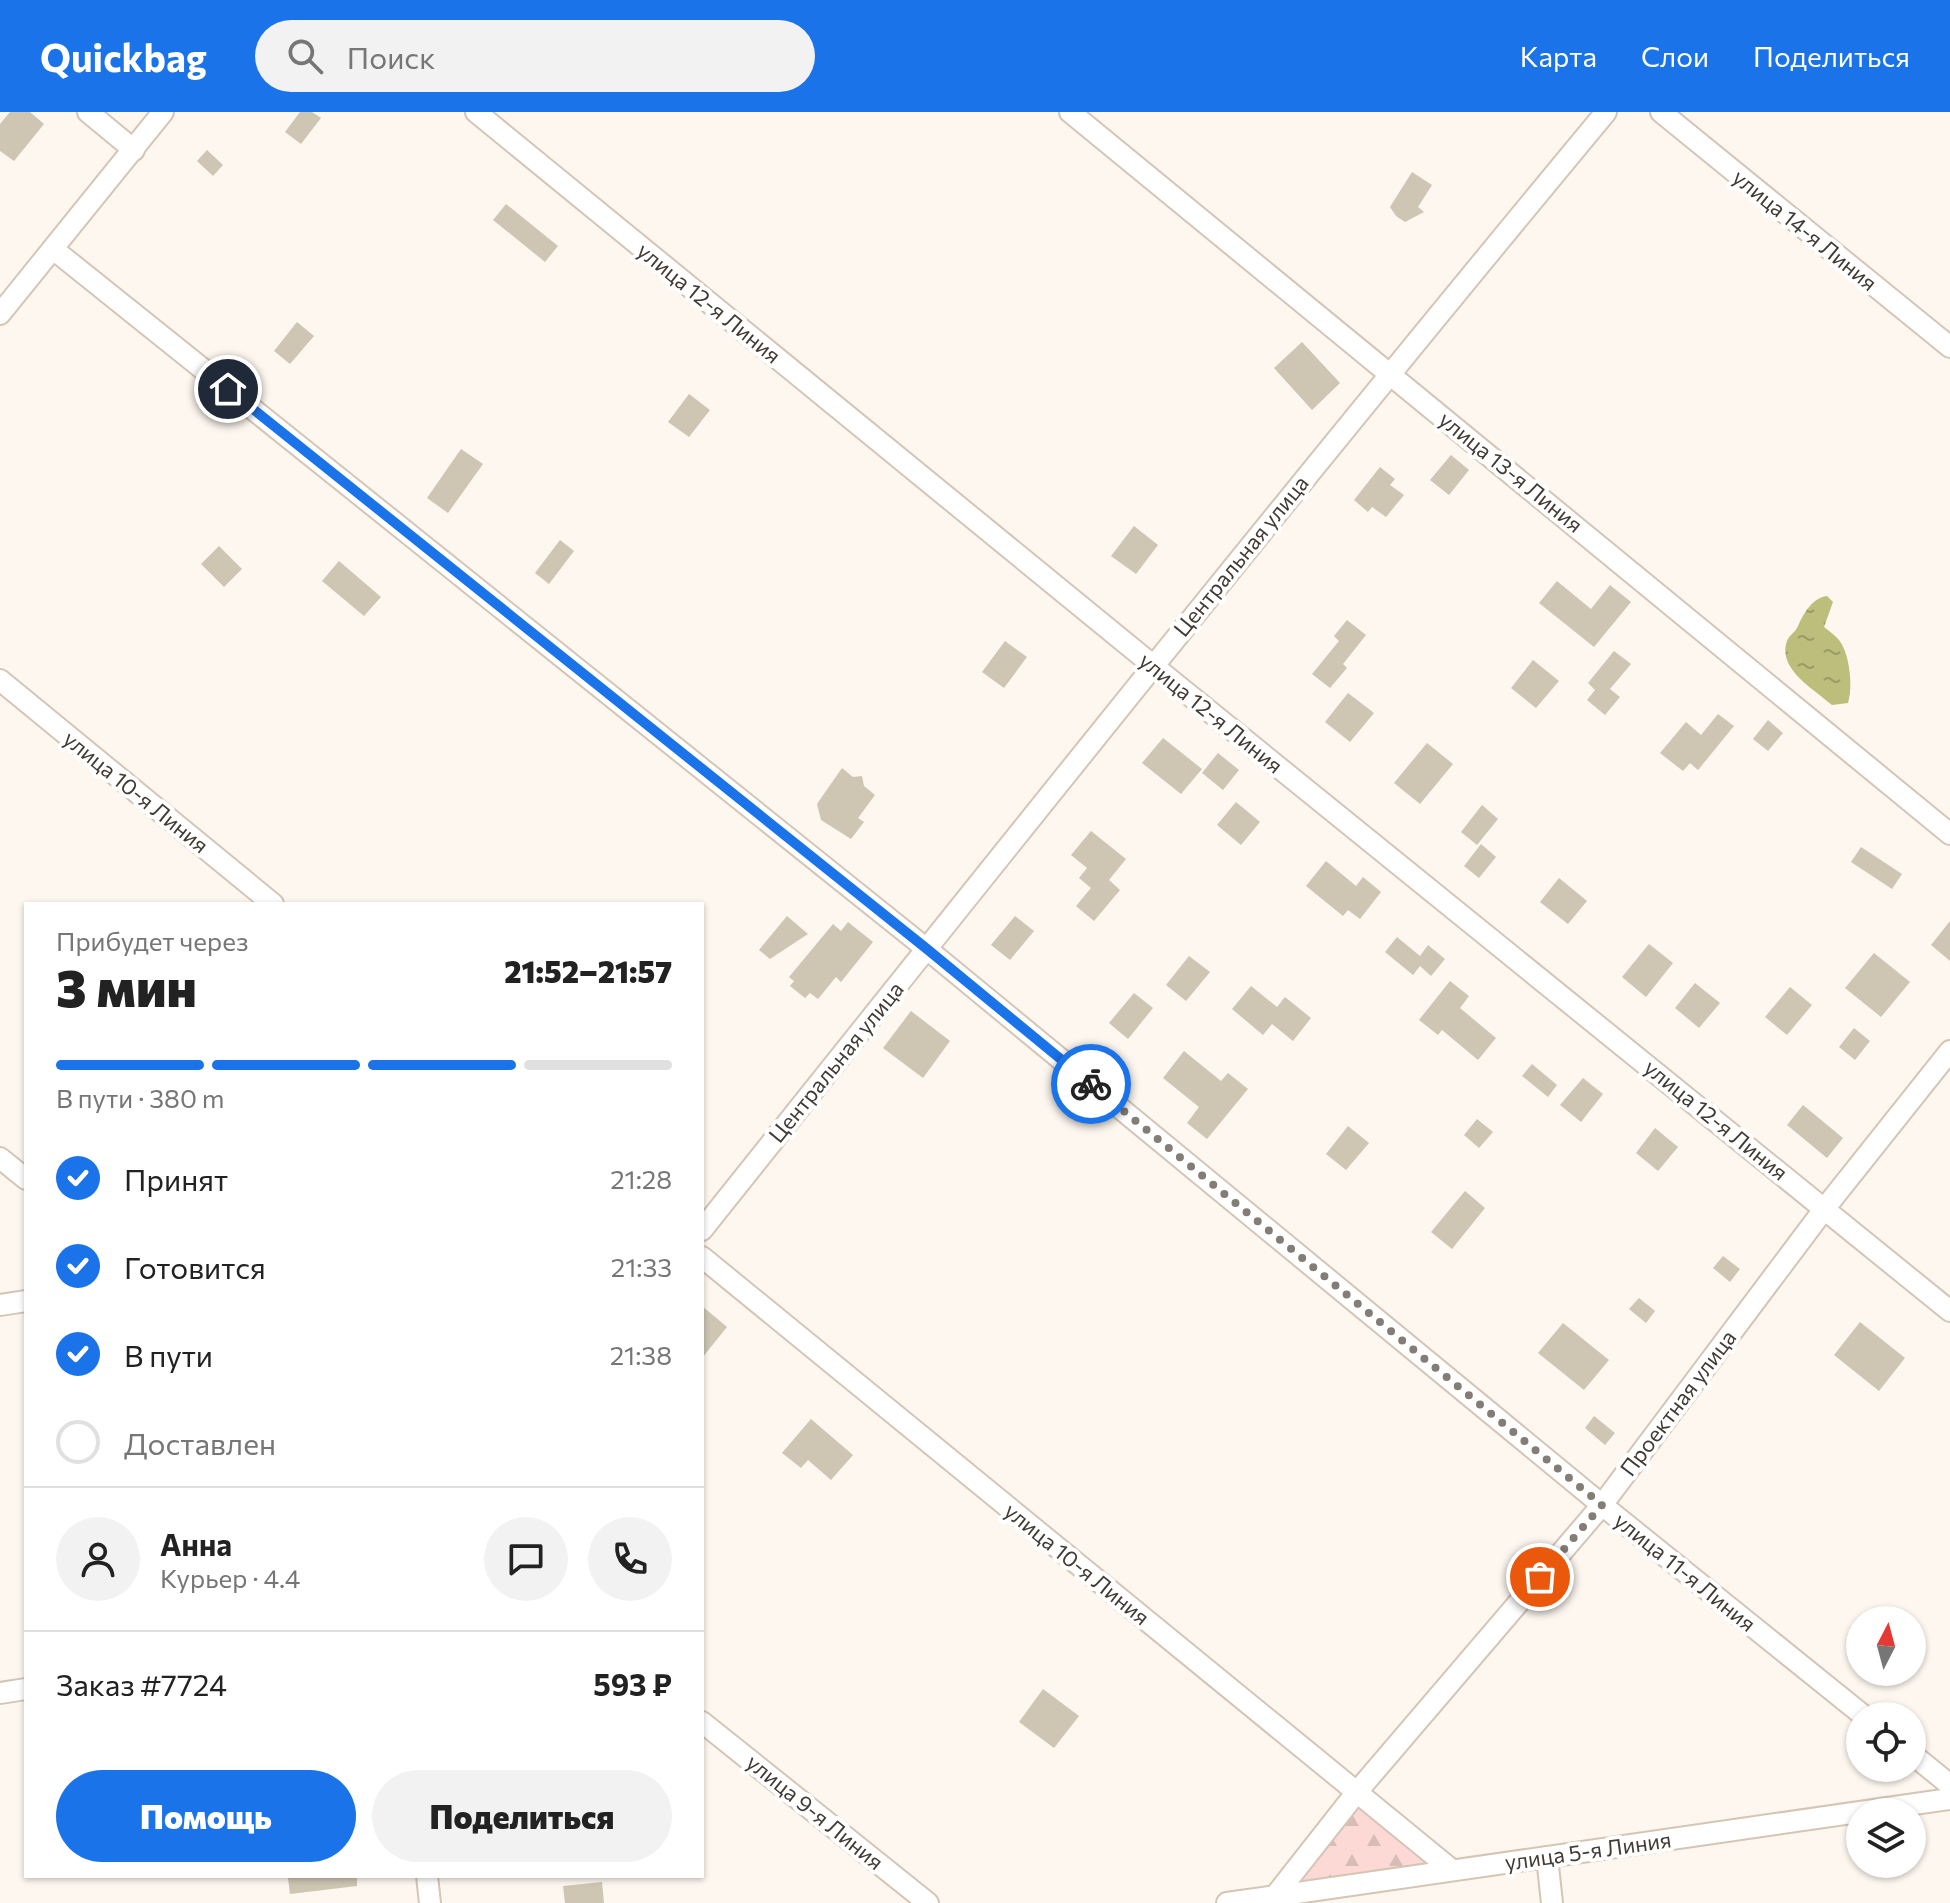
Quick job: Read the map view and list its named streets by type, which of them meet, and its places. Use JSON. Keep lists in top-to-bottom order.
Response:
{
  "streets": {
    "street": [
      "улица 14-я Линия",
      "улица 12-я Линия",
      "улица 13-я Линия",
      "Центральная улица",
      "улица 10-я Линия",
      "Проектная улица",
      "улица 11-я Линия",
      "улица 9-я Линия",
      "улица 5-я Линия"
    ]
  },
  "crossings": [
    ["улица 12-я Линия", "Центральная улица"],
    ["улица 12-я Линия", "Проектная улица"],
    ["улица 13-я Линия", "Центральная улица"],
    ["Центральная улица", "улица 11-я Линия"],
    ["улица 10-я Линия", "Проектная улица"],
    ["улица 10-я Линия", "улица 5-я Линия"],
    ["Проектная улица", "улица 11-я Линия"],
    ["Проектная улица", "улица 5-я Линия"]
  ],
  "north": "top",
  "page": {
    "header": "Quickbag",
    "search": "Поиск",
    "nav": ["Карта", "Слои", "Поделиться"],
    "heading": ["3 мин", "Прибудет через", "21:52–21:57"],
    "panel": [
      "Анна",
      "Курьер · 4.4",
      "Заказ #7724",
      "593 ₽"
    ],
    "bar": "В пути · 380 m",
    "list": [
      ["Принят", "21:28"],
      ["Готовится", "21:33"],
      ["В пути", "21:38"],
      "Доставлен"
    ],
    "buttons": ["Помощь", "Поделиться"]
  }
}
